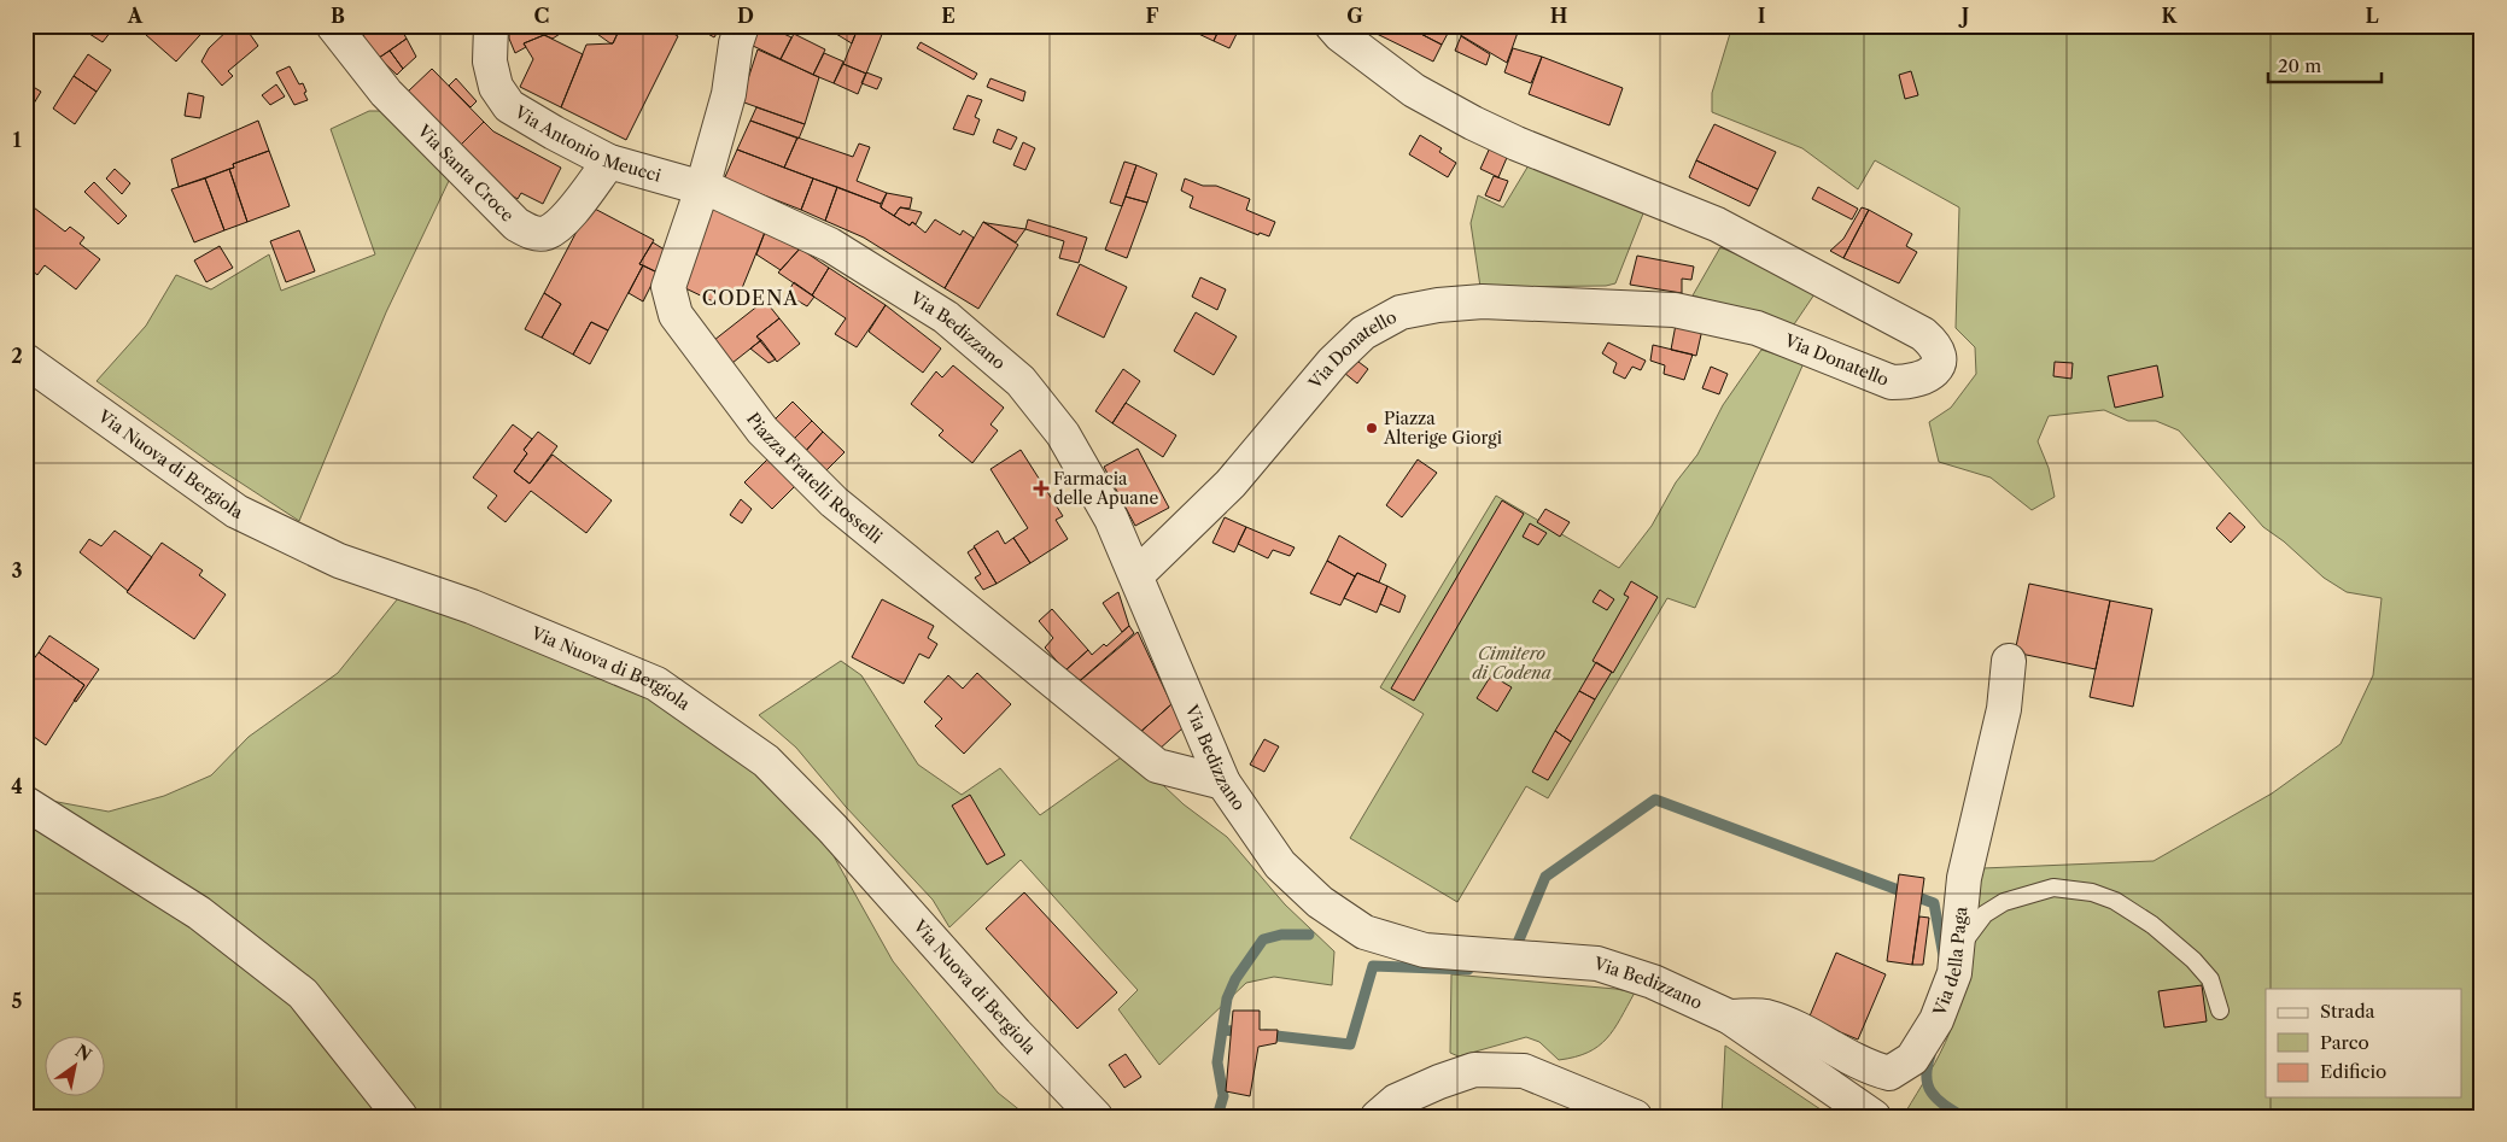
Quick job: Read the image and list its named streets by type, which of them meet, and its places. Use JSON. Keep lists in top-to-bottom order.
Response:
{
  "streets": {
    "street": [
      "Via Antonio Meucci",
      "Via Santa Croce",
      "Via Bedizzano",
      "Via Donatello",
      "Via Nuova di Bergiola",
      "Piazza Fratelli Rosselli",
      "Via della Paga"
    ]
  },
  "crossings": [
    ["Via Antonio Meucci", "Via Santa Croce"],
    ["Via Antonio Meucci", "Via Bedizzano"],
    ["Via Antonio Meucci", "Piazza Fratelli Rosselli"],
    ["Via Bedizzano", "Via Donatello"],
    ["Via Bedizzano", "Piazza Fratelli Rosselli"],
    ["Via Bedizzano", "Via della Paga"]
  ],
  "districts": ["CODENA"],
  "parks": ["Cimitero di Codena"],
  "places": {
    "other": ["Piazza Alterige Giorgi"],
    "health": ["Farmacia delle Apuane"]
  },
  "legend": ["Strada", "Parco", "Edificio"],
  "scale_bar": "20 m",
  "north": "top right",
  "grid": {
    "columns": [
      "A",
      "B",
      "C",
      "D",
      "E",
      "F",
      "G",
      "H",
      "I",
      "J",
      "K",
      "L"
    ],
    "rows": [
      "1",
      "2",
      "3",
      "4",
      "5"
    ]
  }
}
